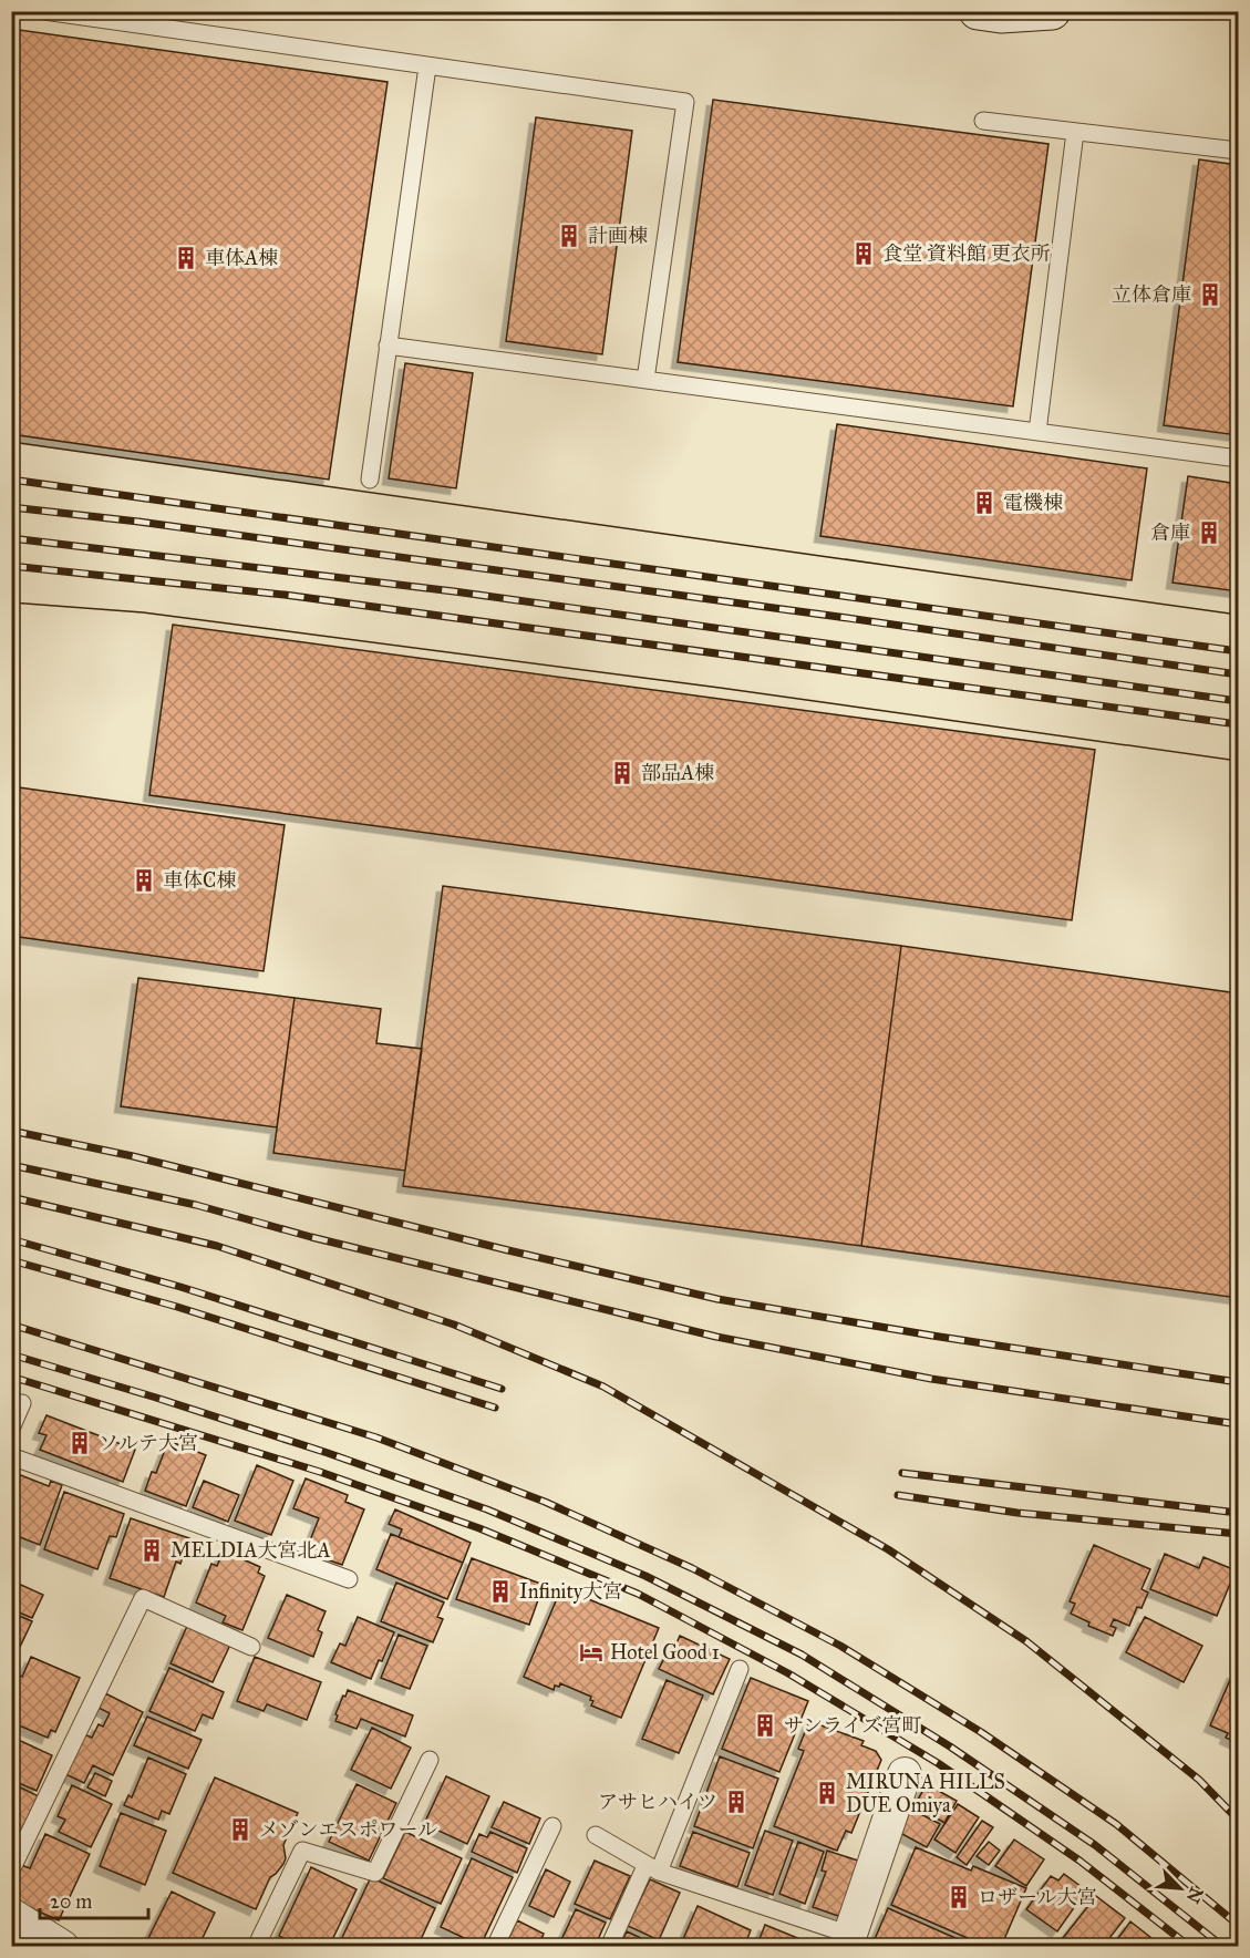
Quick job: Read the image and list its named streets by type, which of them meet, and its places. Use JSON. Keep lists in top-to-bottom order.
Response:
{
  "places": {
    "building": [
      "計画棟",
      "食堂 資料館 更衣所",
      "車体A棟",
      "立体倉庫",
      "電機棟",
      "倉庫",
      "部品A棟",
      "車体C棟",
      "ソルテ大宮",
      "MELDIA大宮北A",
      "Infinity大宮",
      "サンライズ宮町",
      "MIRUNA HILLS DUE Omiya",
      "アサヒハイツ",
      "メゾンエスポワール",
      "ロザール大宮"
    ],
    "hotel": ["Hotel Good 1"]
  },
  "scale_bar": "20 m",
  "north": "bottom right"
}
